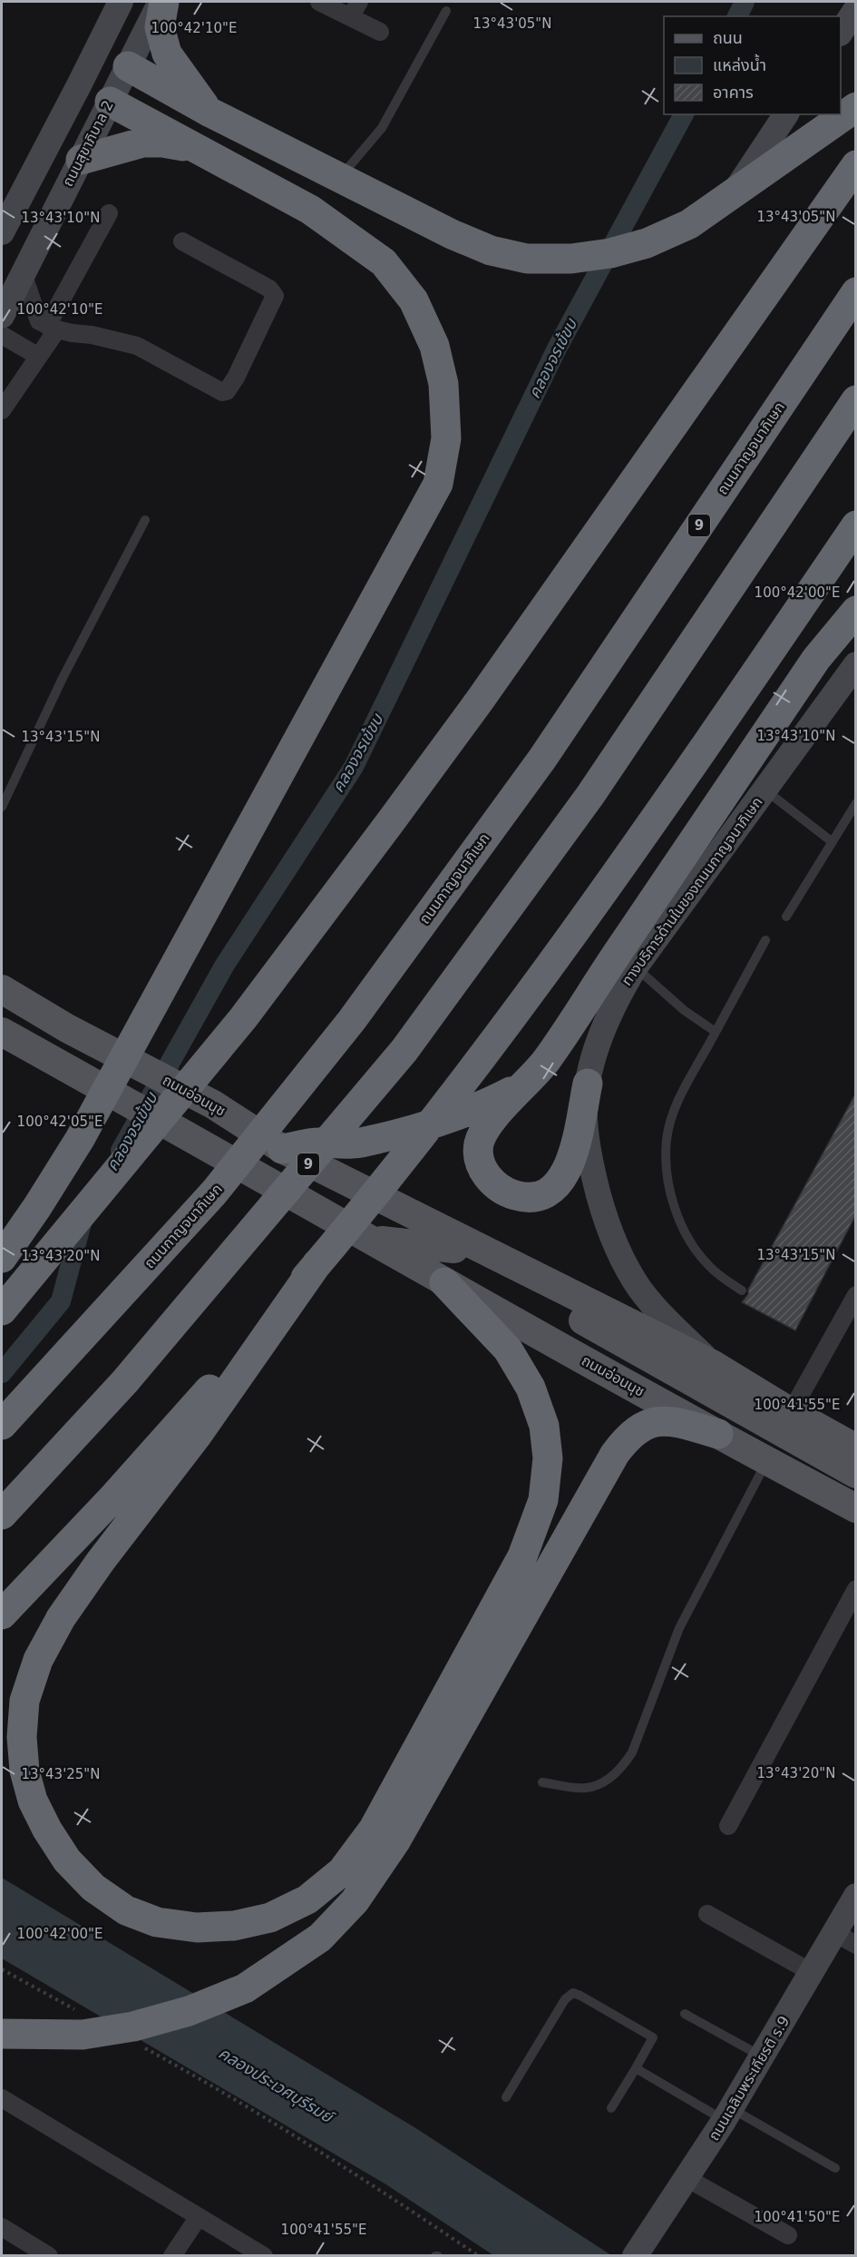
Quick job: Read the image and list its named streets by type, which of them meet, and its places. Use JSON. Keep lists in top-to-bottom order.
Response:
{
  "streets": {
    "highway": ["ถนนกาญจนาภิเษก", "9"],
    "main road": ["ถนนอ่อนนุช"],
    "street": ["ถนนสุขาภิบาล 2", "ทางบริการด้านในของถนนกาญจนาภิเษก", "ถนนเฉลิมพระเกียรติ ร.9"]
  },
  "crossings": [
    ["ทางบริการด้านในของถนนกาญจนาภิเษก", "ถนนอ่อนนุช"]
  ],
  "water": ["คลองจรเข้ขบ", "คลองประเวศบุรีรมย์"],
  "legend": ["ถนน", "แหล่งน้ำ", "อาคาร"],
  "coordinates": [
    "13°43'05\"N",
    "100°42'10\"E",
    "13°43'10\"N",
    "100°42'00\"E",
    "13°43'15\"N",
    "100°42'05\"E",
    "13°43'20\"N",
    "100°41'55\"E",
    "13°43'25\"N",
    "100°41'50\"E"
  ]
}
